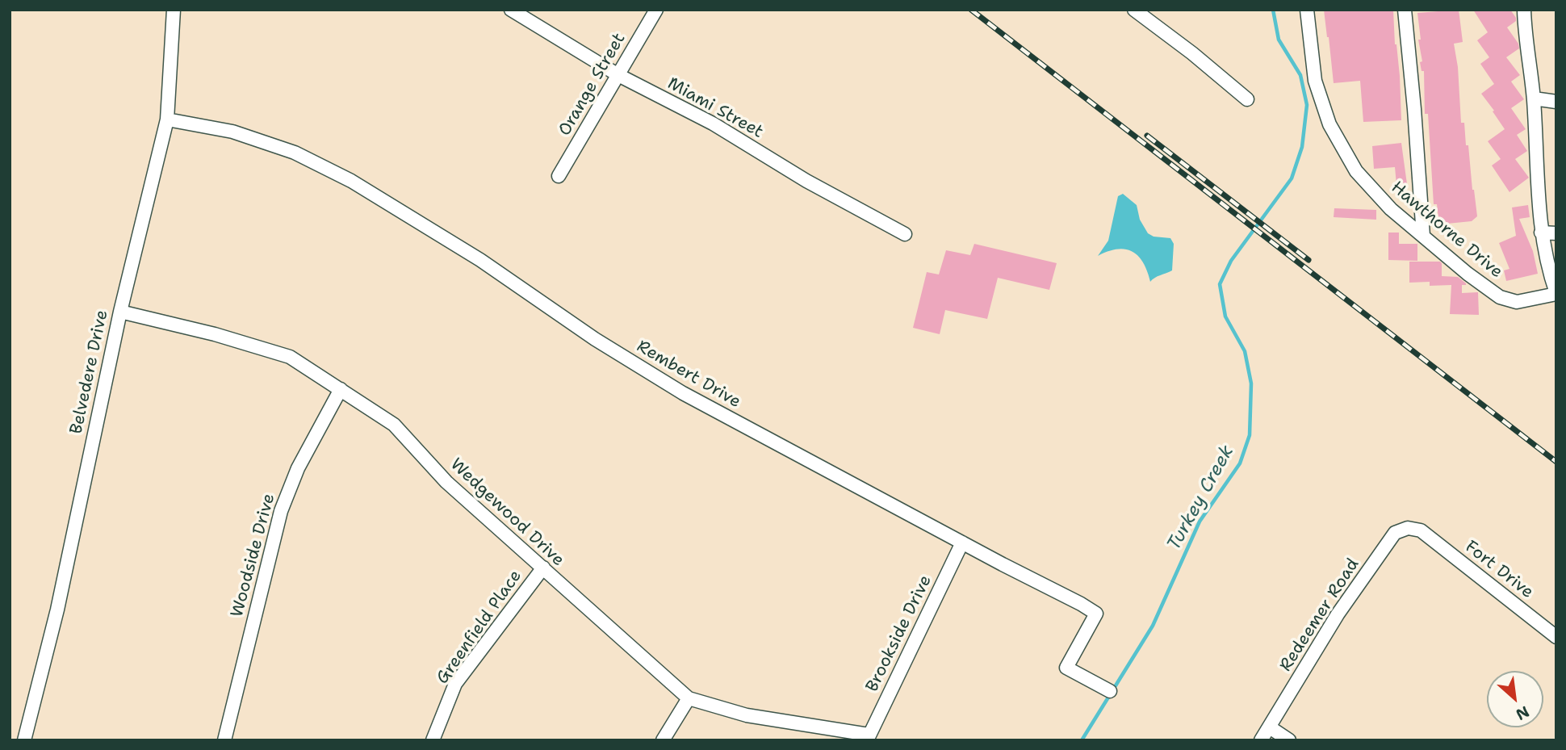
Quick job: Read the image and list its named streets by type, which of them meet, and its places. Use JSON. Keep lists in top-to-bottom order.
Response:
{
  "streets": {
    "street": [
      "Orange Street",
      "Miami Street",
      "Hawthorne Drive",
      "Belvedere Drive",
      "Rembert Drive",
      "Wedgewood Drive",
      "Woodside Drive",
      "Fort Drive",
      "Redeemer Road",
      "Greenfield Place",
      "Brookside Drive"
    ]
  },
  "crossings": [
    ["Orange Street", "Miami Street"],
    ["Belvedere Drive", "Rembert Drive"],
    ["Belvedere Drive", "Wedgewood Drive"],
    ["Rembert Drive", "Brookside Drive"],
    ["Wedgewood Drive", "Woodside Drive"],
    ["Wedgewood Drive", "Greenfield Place"],
    ["Wedgewood Drive", "Brookside Drive"],
    ["Fort Drive", "Redeemer Road"]
  ],
  "water": ["Turkey Creek"],
  "north": "bottom right"
}
